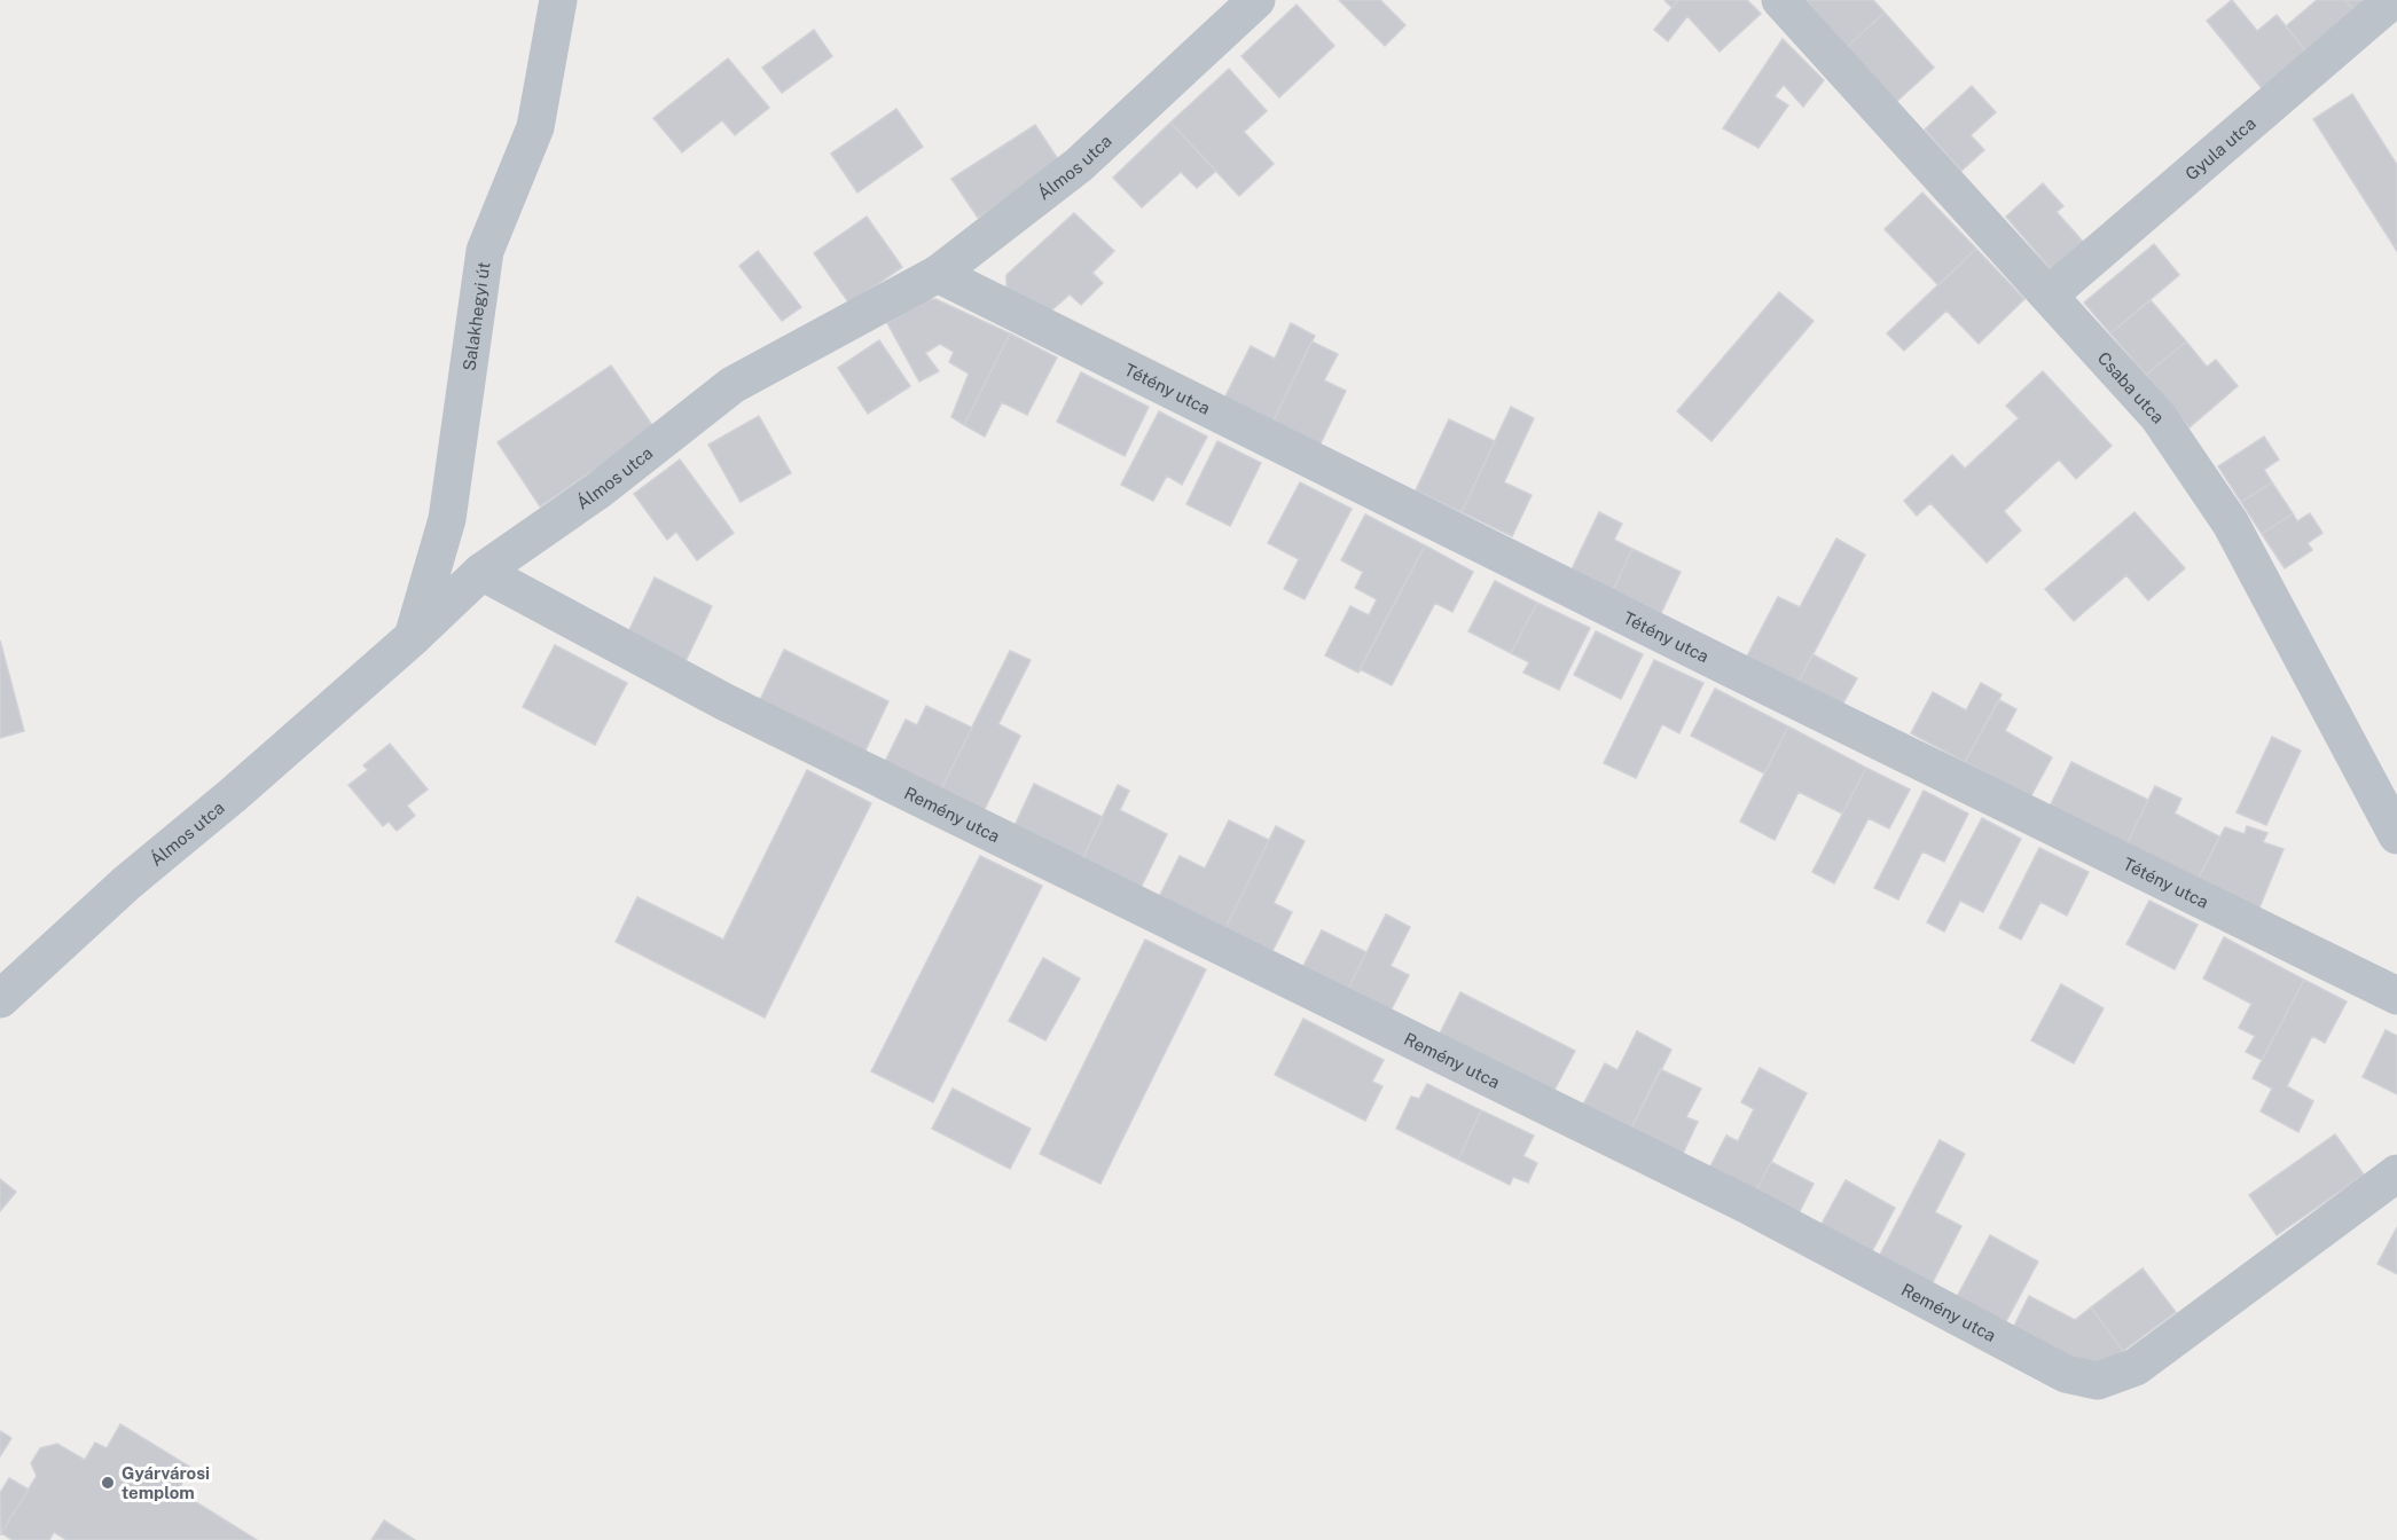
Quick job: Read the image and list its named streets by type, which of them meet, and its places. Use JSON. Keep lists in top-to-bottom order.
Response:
{
  "streets": {
    "street": [
      "Gyula utca",
      "Álmos utca",
      "Salakhegyi út",
      "Csaba utca",
      "Tétény utca",
      "Remény utca"
    ]
  },
  "crossings": [
    ["Gyula utca", "Csaba utca"],
    ["Álmos utca", "Salakhegyi út"],
    ["Álmos utca", "Tétény utca"],
    ["Álmos utca", "Remény utca"]
  ],
  "places": ["Gyárvárosi templom"]
}
